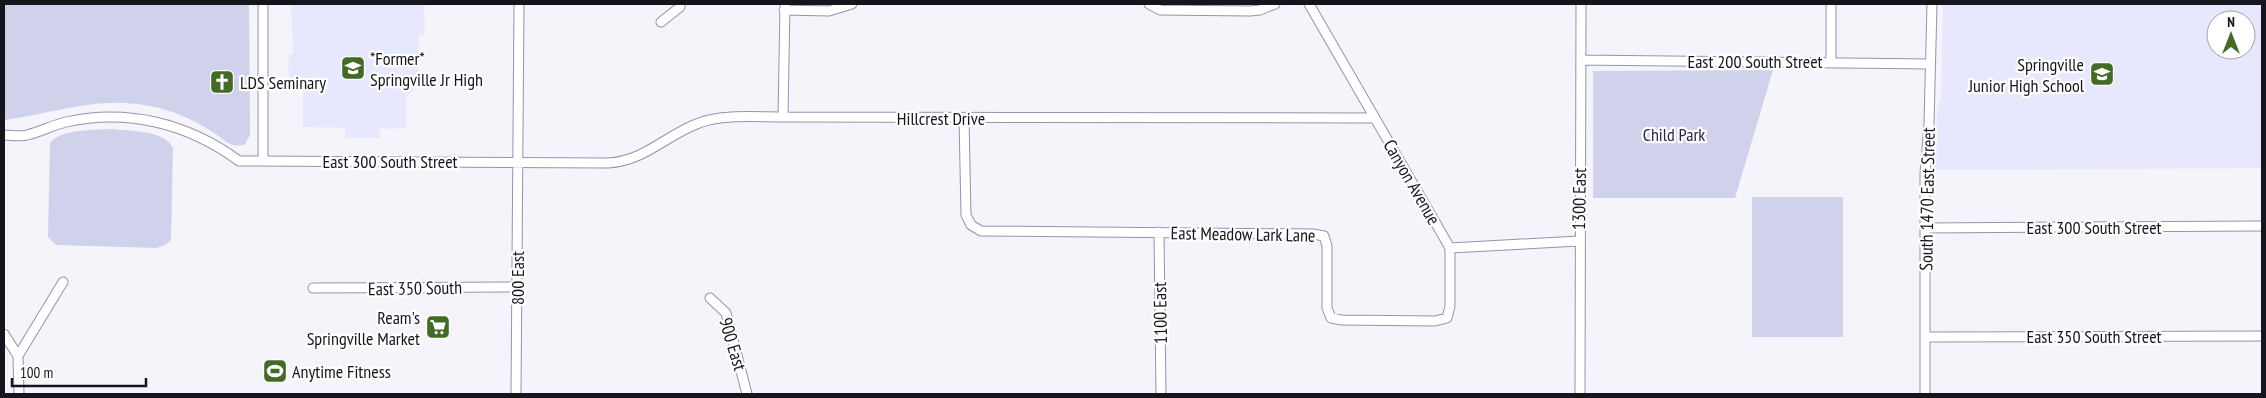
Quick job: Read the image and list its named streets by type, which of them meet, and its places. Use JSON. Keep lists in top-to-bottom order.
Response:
{
  "streets": {
    "street": [
      "East 200 South Street",
      "Hillcrest Drive",
      "East 300 South Street",
      "Canyon Avenue",
      "1300 East",
      "South 1470 East Street",
      "East Meadow Lark Lane",
      "800 East",
      "East 350 South",
      "1100 East",
      "East 350 South Street",
      "900 East"
    ]
  },
  "crossings": [
    ["East 200 South Street", "1300 East"],
    ["East 200 South Street", "South 1470 East Street"],
    ["Hillcrest Drive", "East 300 South Street"],
    ["Hillcrest Drive", "Canyon Avenue"],
    ["Hillcrest Drive", "East Meadow Lark Lane"],
    ["Hillcrest Drive", "800 East"],
    ["East 300 South Street", "South 1470 East Street"],
    ["East 300 South Street", "800 East"],
    ["Canyon Avenue", "East Meadow Lark Lane"],
    ["South 1470 East Street", "East 350 South Street"],
    ["East Meadow Lark Lane", "1100 East"],
    ["800 East", "East 350 South"]
  ],
  "parks": ["Child Park"],
  "places": {
    "school or university": ["*Former* Springville Jr High", "Springville Junior High School"],
    "church": ["LDS Seminary"],
    "supermarket": ["Ream's Springville Market"],
    "sports": ["Anytime Fitness"]
  },
  "scale_bar": "100 m",
  "north": "top"
}
